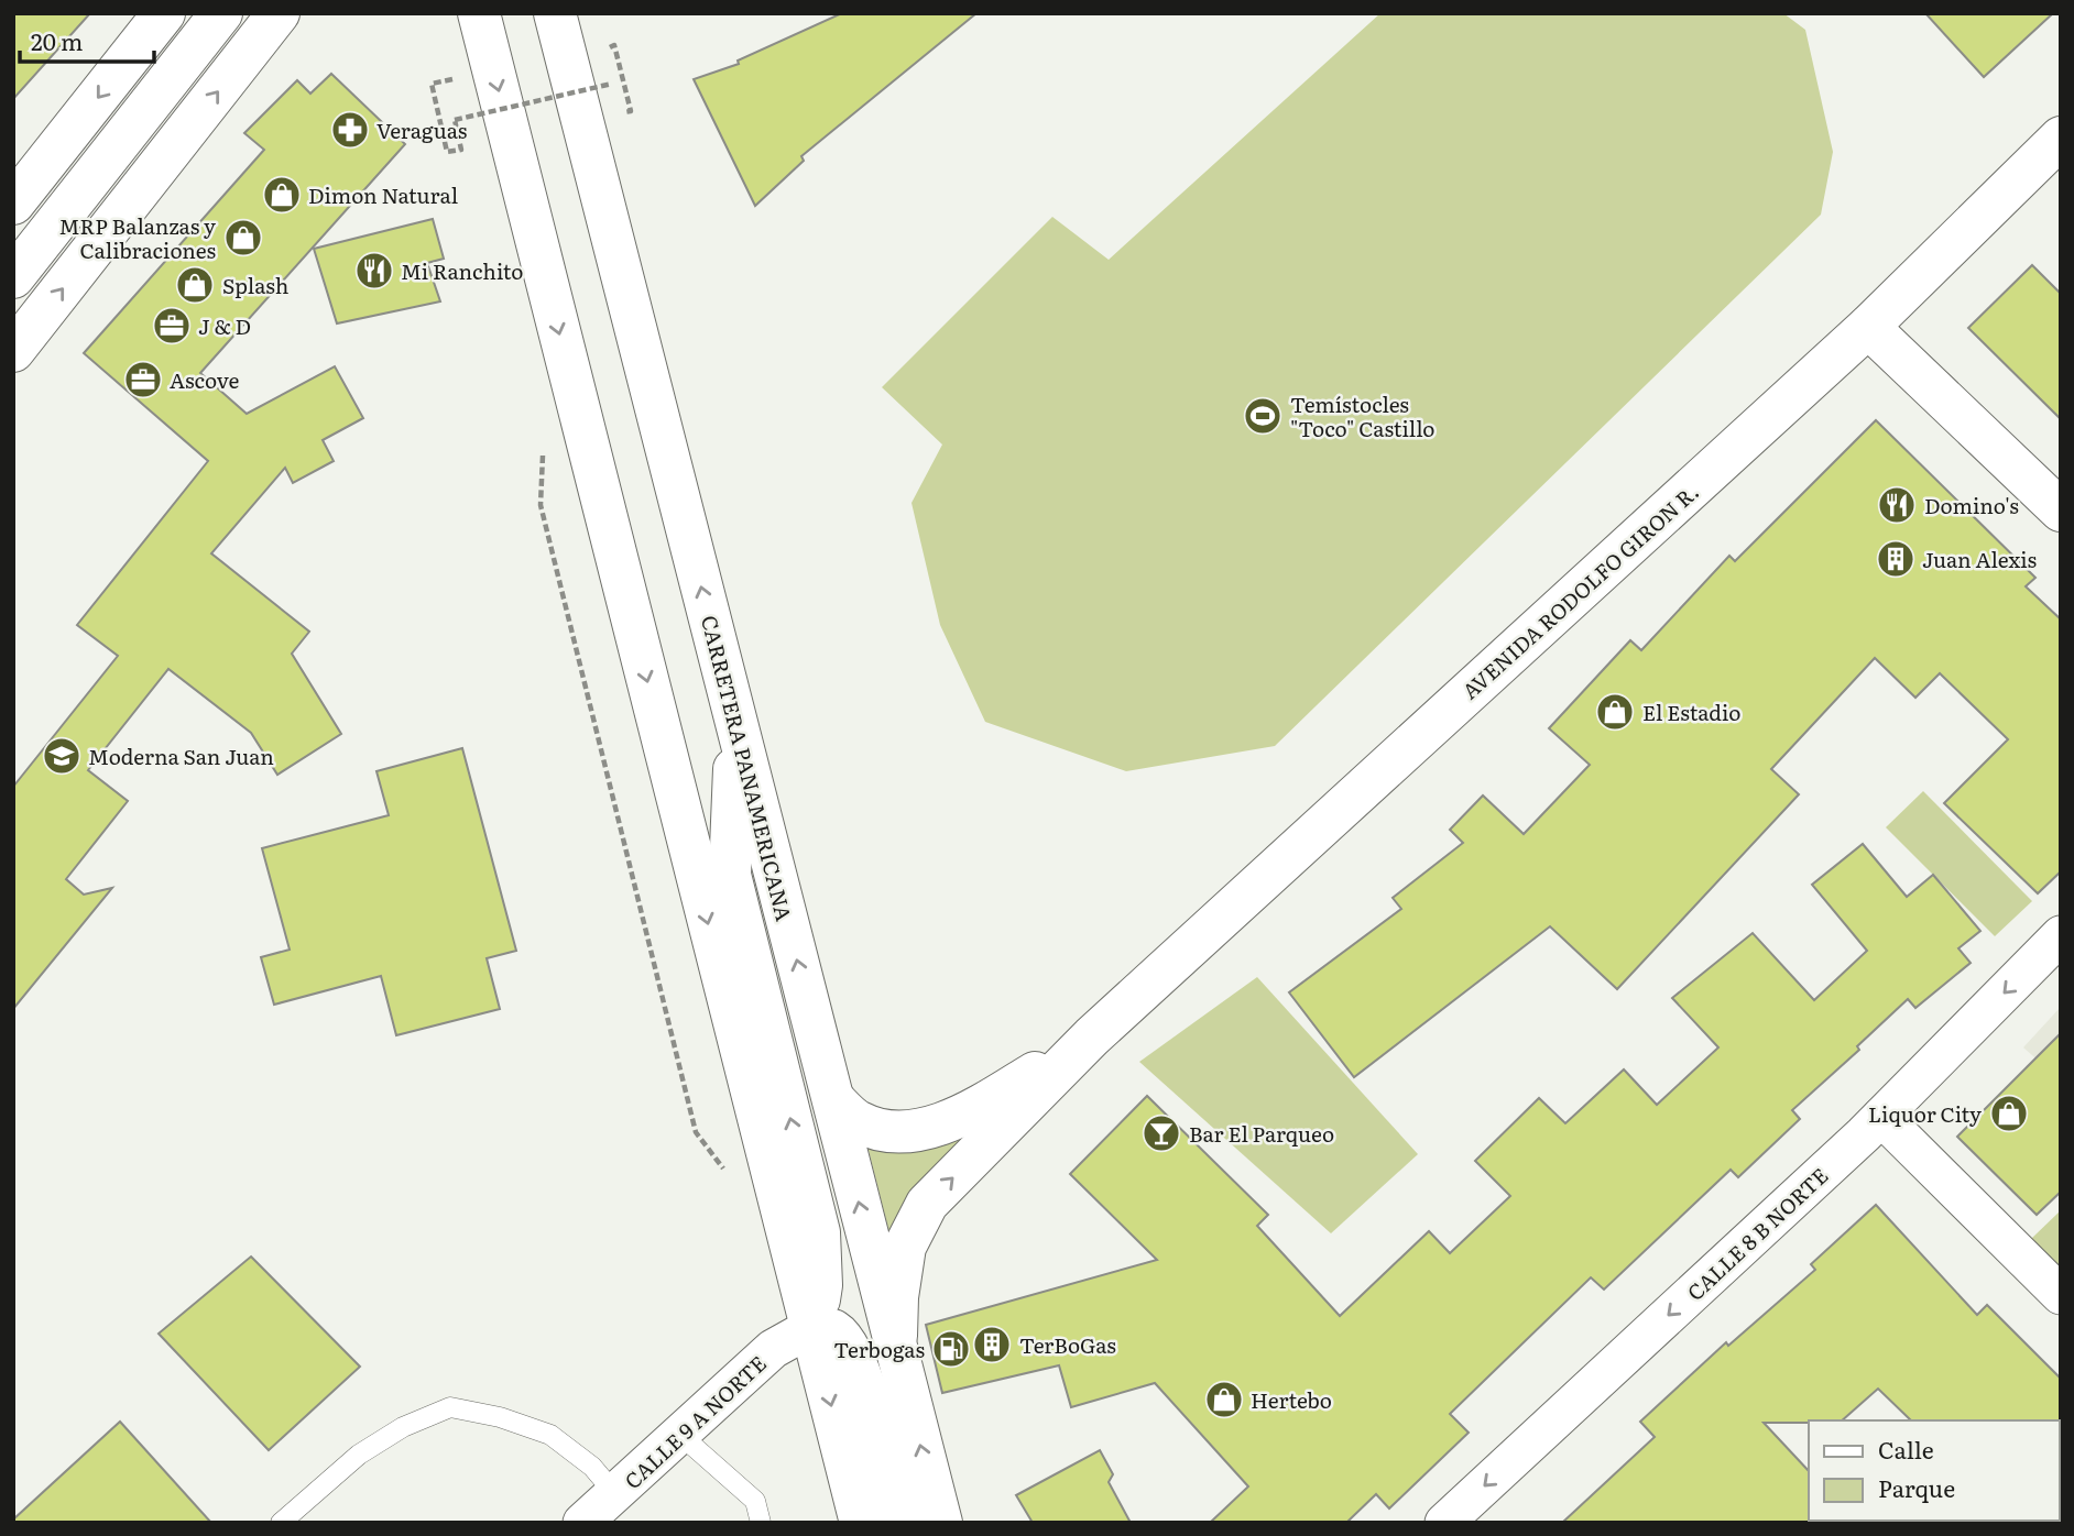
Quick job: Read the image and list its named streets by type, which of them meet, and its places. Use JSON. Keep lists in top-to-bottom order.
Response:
{
  "streets": {
    "main road": ["AVENIDA RODOLFO GIRON R.", "CARRETERA PANAMERICANA"],
    "street": ["CALLE 8 B NORTE", "CALLE 9 A NORTE"]
  },
  "crossings": [
    ["AVENIDA RODOLFO GIRON R.", "CARRETERA PANAMERICANA"]
  ],
  "one_way": ["CALLE 8 B NORTE"],
  "places": {
    "pharmacy": ["Veraguas"],
    "shop": [
      "Dimon Natural",
      "MRP Balanzas y Calibraciones",
      "Splash",
      "El Estadio",
      "Liquor City",
      "Hertebo"
    ],
    "restaurant": ["Mi Ranchito", "Domino's"],
    "office": ["J & D", "Ascove"],
    "sports": ["Temístocles \"Toco\" Castillo"],
    "building": ["Juan Alexis", "TerBoGas"],
    "school or university": ["Moderna San Juan"],
    "bar": ["Bar El Parqueo"],
    "fuel station": ["Terbogas"]
  },
  "legend": ["Calle", "Parque"],
  "scale_bar": "20 m"
}
